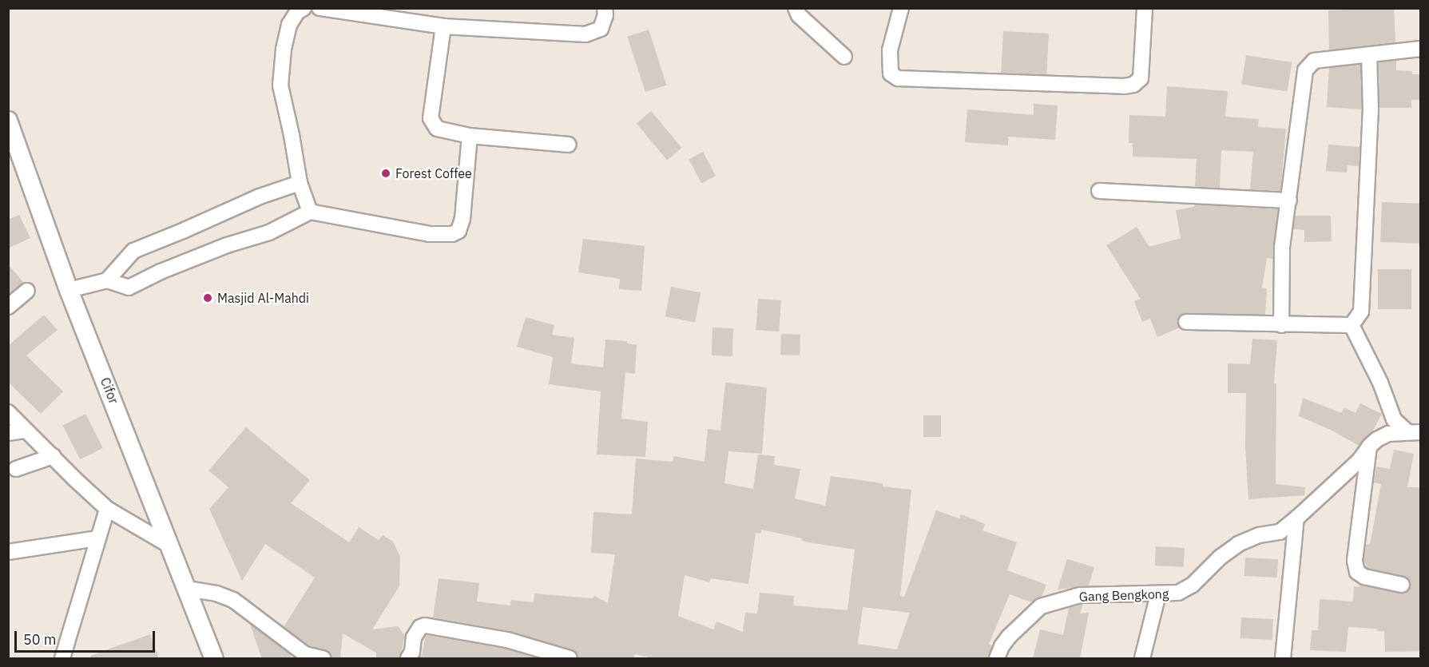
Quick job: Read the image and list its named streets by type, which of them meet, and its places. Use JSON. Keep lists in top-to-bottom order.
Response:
{
  "streets": {
    "street": ["Cifor", "Gang Bengkong"]
  },
  "places": ["Forest Coffee", "Masjid Al-Mahdi"],
  "scale_bar": "50 m"
}
